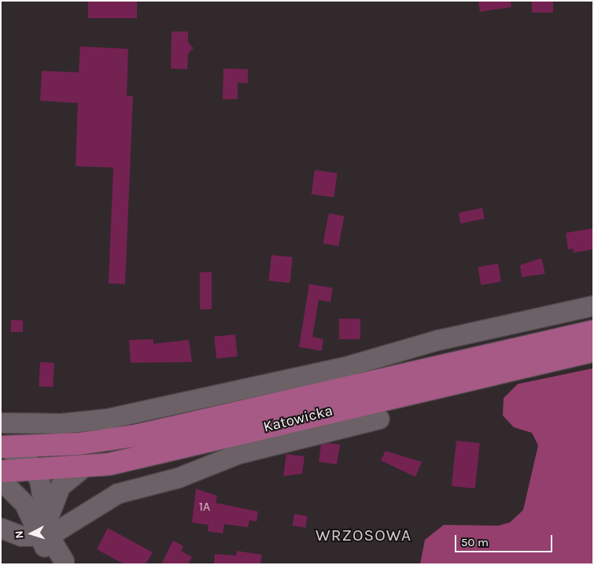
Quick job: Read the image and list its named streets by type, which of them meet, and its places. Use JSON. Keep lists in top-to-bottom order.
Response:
{
  "streets": {
    "main road": ["Katowicka"]
  },
  "districts": ["WRZOSOWA"],
  "house_numbers": ["1A"],
  "scale_bar": "50 m",
  "north": "left"
}
